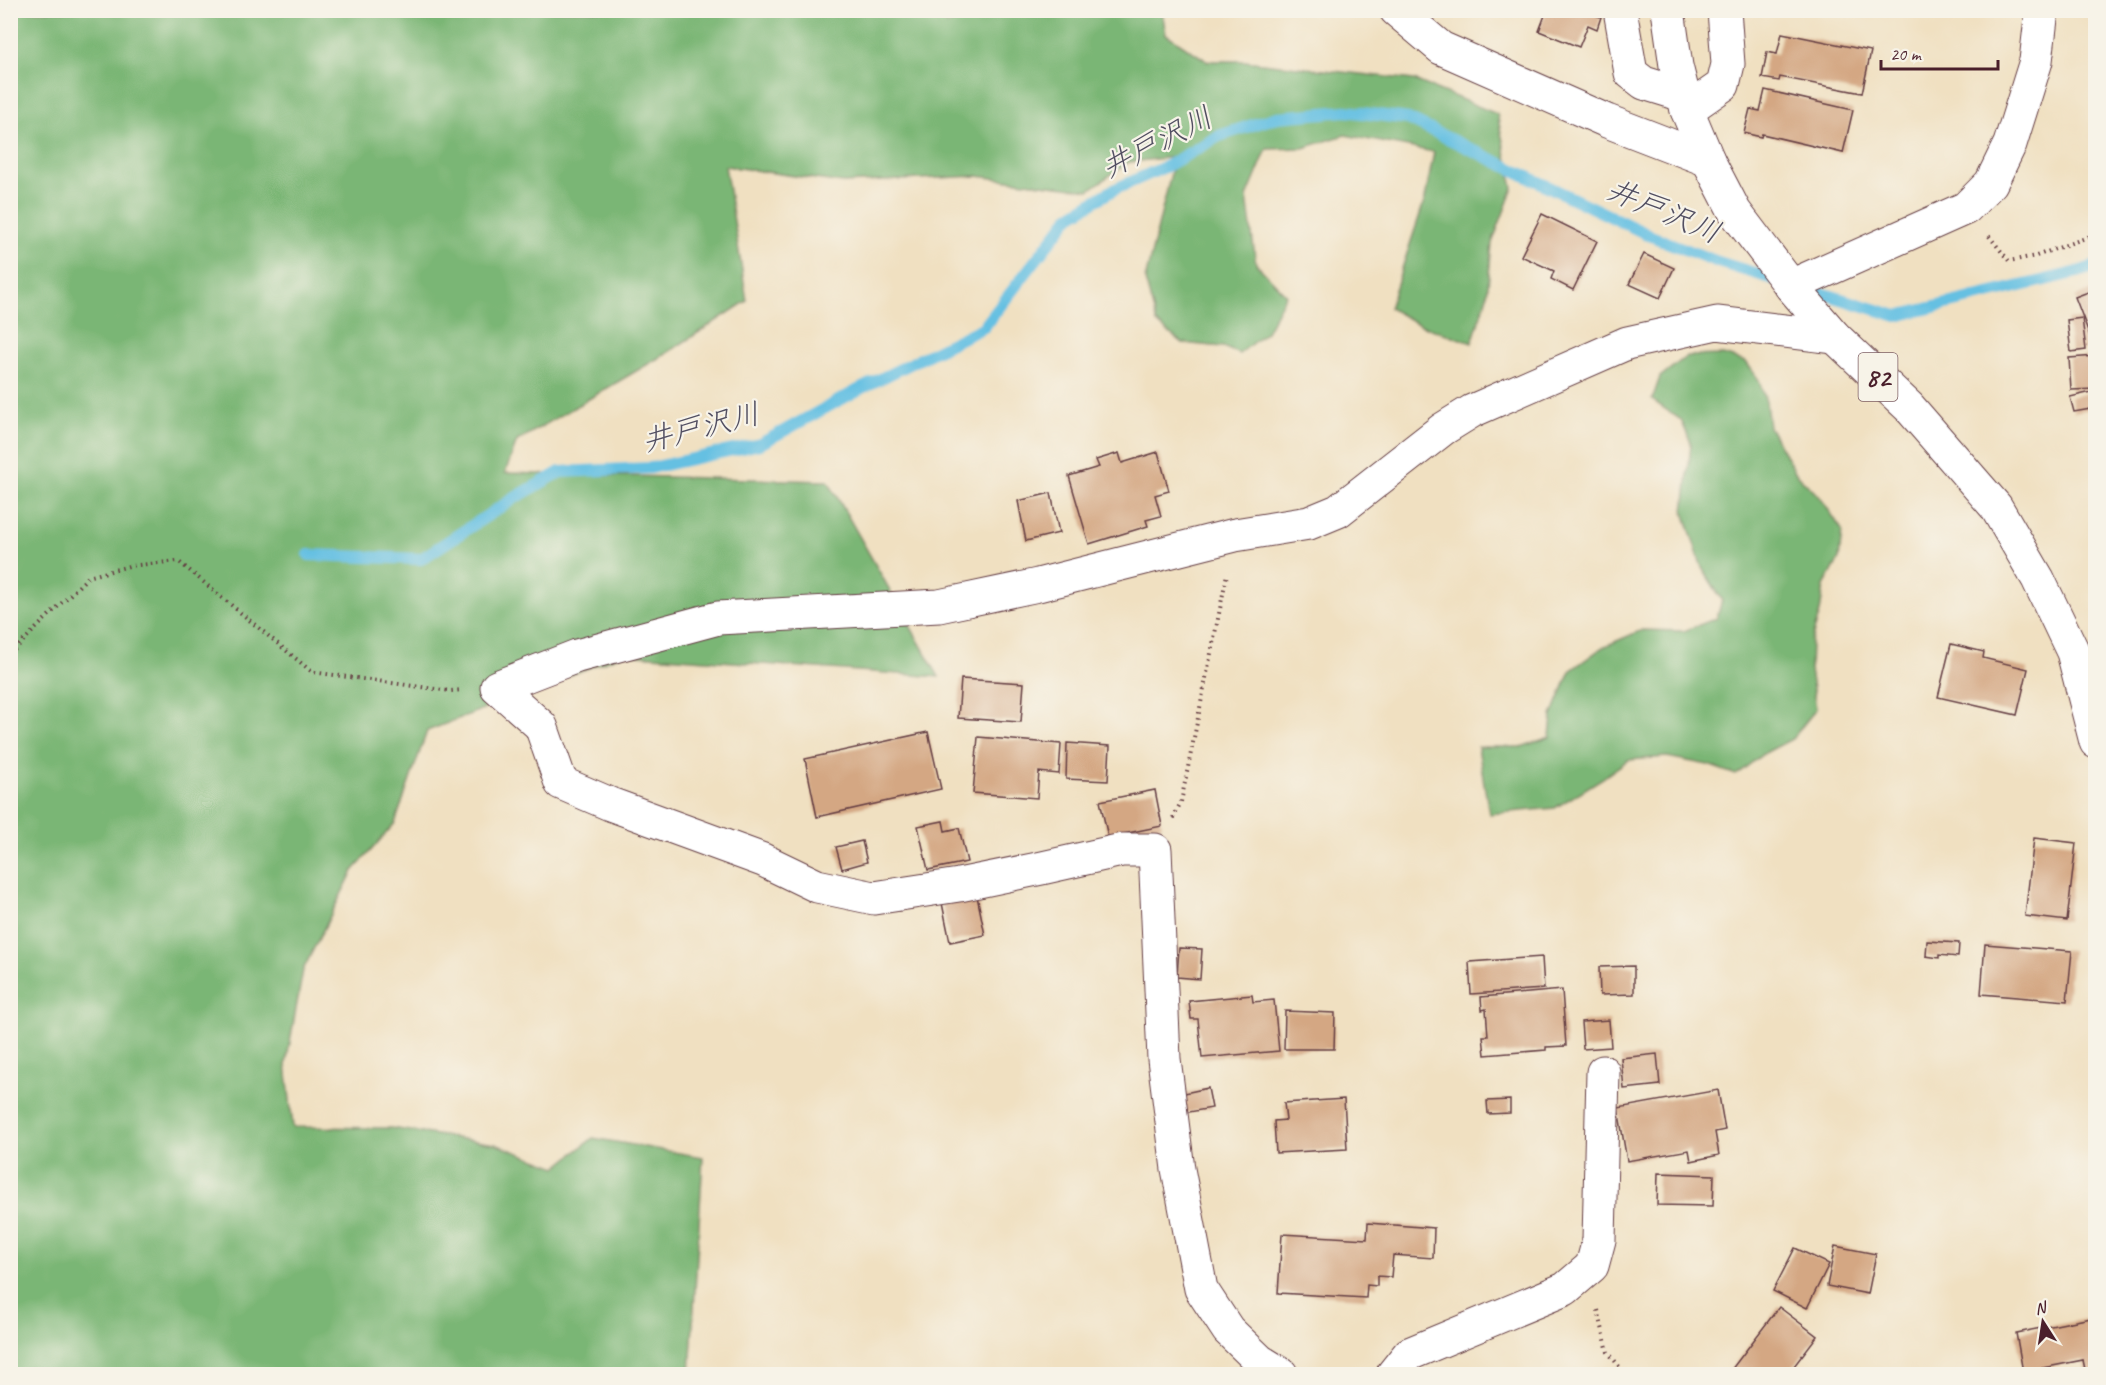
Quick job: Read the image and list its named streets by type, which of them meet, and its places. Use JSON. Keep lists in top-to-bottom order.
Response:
{
  "streets": {
    "street": ["82"]
  },
  "water": ["井戸沢川"],
  "scale_bar": "20 m",
  "north": "top"
}
